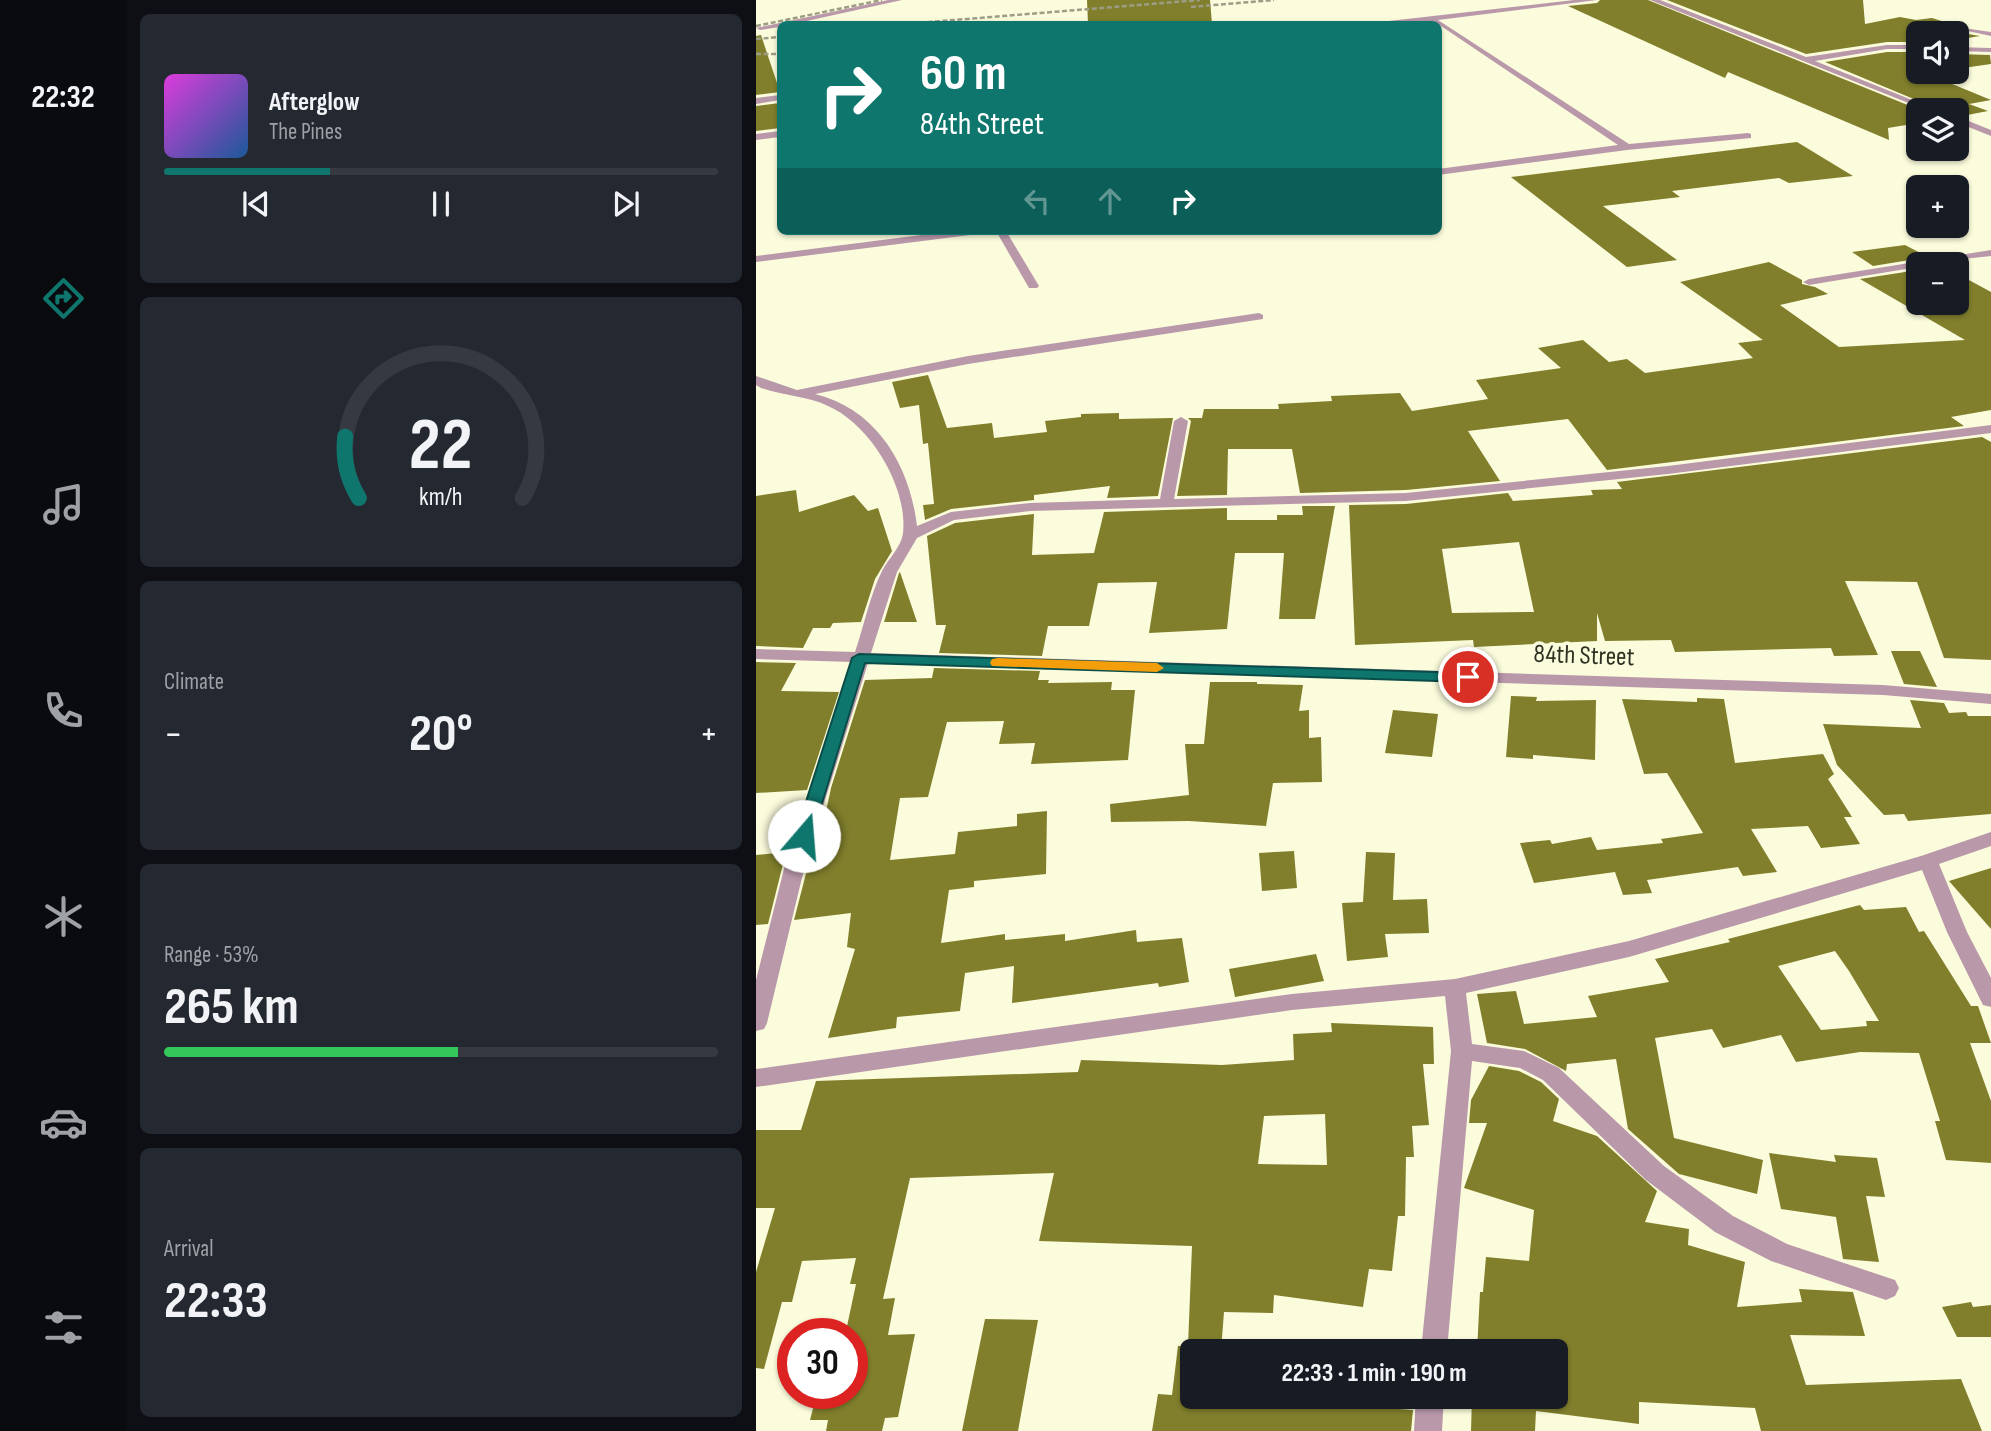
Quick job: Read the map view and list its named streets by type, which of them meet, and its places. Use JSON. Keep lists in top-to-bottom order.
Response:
{
  "streets": {
    "street": ["84th Street"]
  },
  "page": {
    "tabs": "22:32",
    "map_buttons": ["+", "−"],
    "turn": ["60 m", "84th Street"],
    "song": ["Afterglow", "The Pines"],
    "tile": [
      "Climate",
      ["Range · 53%", "265 km"],
      ["Arrival", "22:33"]
    ],
    "heat": ["−", "20°", "+"],
    "limit": "30",
    "trip": "22:33 · 1 min · 190 m",
    "gauge": ["22", "km/h"]
  }
}
